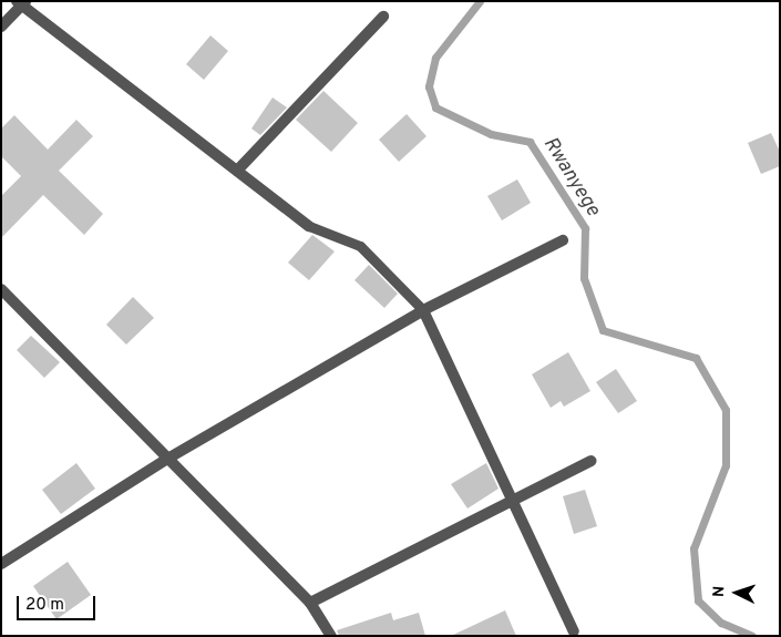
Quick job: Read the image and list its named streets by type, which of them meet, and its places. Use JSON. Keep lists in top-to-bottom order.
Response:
{
  "water": ["Rwanyege"],
  "scale_bar": "20 m",
  "north": "left"
}
